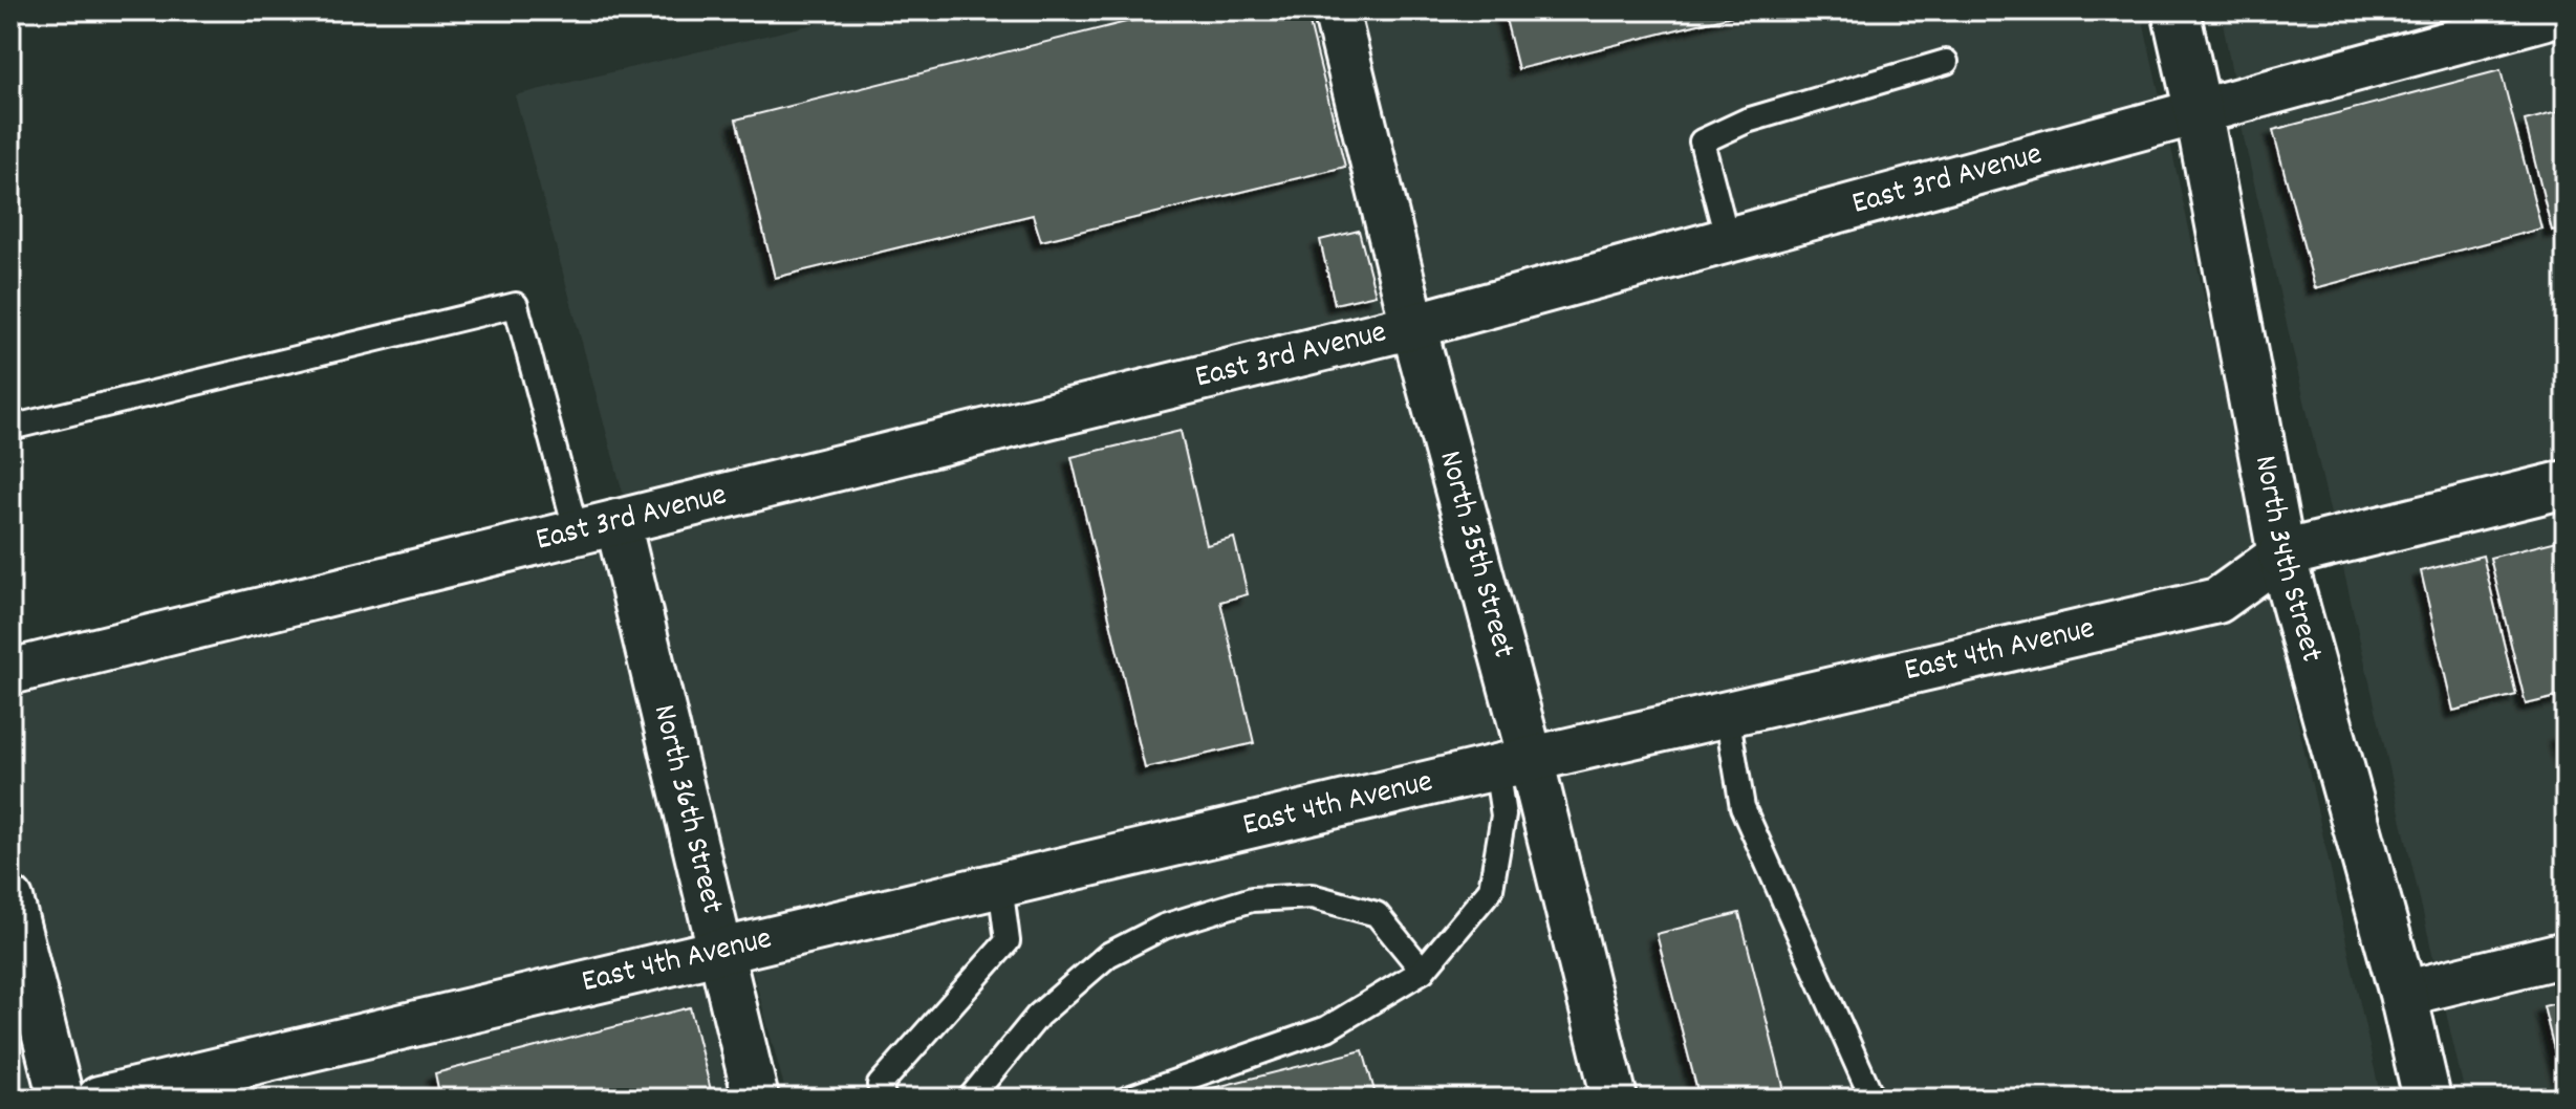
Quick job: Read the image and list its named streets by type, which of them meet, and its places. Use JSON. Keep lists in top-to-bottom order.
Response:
{
  "streets": {
    "street": [
      "East 3rd Avenue",
      "North 35th Street",
      "North 34th Street",
      "East 4th Avenue",
      "North 36th Street"
    ]
  },
  "crossings": [
    ["East 3rd Avenue", "North 35th Street"],
    ["East 3rd Avenue", "North 34th Street"],
    ["East 3rd Avenue", "North 36th Street"],
    ["North 35th Street", "East 4th Avenue"],
    ["North 34th Street", "East 4th Avenue"],
    ["East 4th Avenue", "North 36th Street"]
  ]
}
